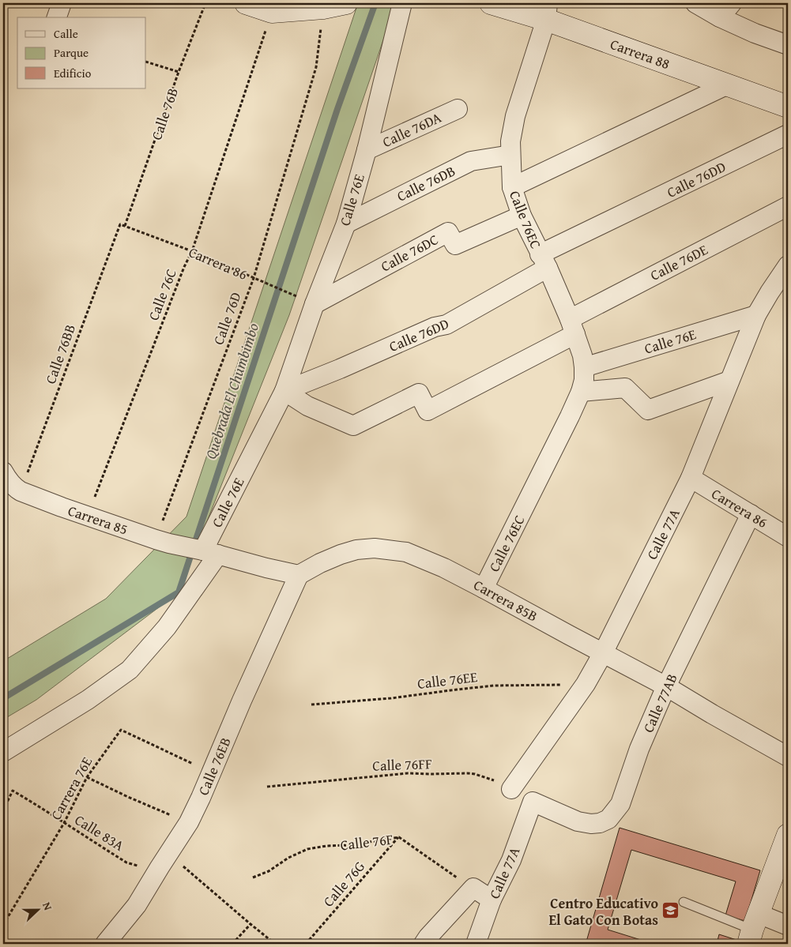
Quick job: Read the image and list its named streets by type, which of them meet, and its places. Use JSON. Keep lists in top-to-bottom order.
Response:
{
  "streets": {
    "street": [
      "Carrera 88",
      "Calle 76DA",
      "Calle 76DD",
      "Calle 76DB",
      "Calle 76E",
      "Calle 76EC",
      "Calle 76DC",
      "Calle 76DE",
      "Carrera 86",
      "Carrera 85",
      "Calle 77A",
      "Carrera 85B",
      "Calle 77AB",
      "Calle 76EB"
    ],
    "path": [
      "Calle 76B",
      "Calle 76C",
      "Calle 76D",
      "Calle 76BB",
      "Calle 76EE",
      "Calle 76FF",
      "Carrera 76E",
      "Calle 83A",
      "Calle 76F",
      "Calle 76G"
    ]
  },
  "crossings": [
    ["Carrera 88", "Calle 76EC"],
    ["Calle 76B", "Carrera 86"],
    ["Calle 76DA", "Calle 76E"],
    ["Calle 76DD", "Calle 76E"],
    ["Calle 76DD", "Calle 76EC"],
    ["Calle 76DB", "Calle 76E"],
    ["Calle 76DB", "Calle 76EC"],
    ["Calle 76E", "Calle 76EC"],
    ["Calle 76E", "Calle 76DC"],
    ["Calle 76E", "Carrera 86"],
    ["Calle 76E", "Carrera 85"],
    ["Calle 76E", "Calle 77A"],
    ["Calle 76EC", "Calle 76DC"],
    ["Calle 76EC", "Calle 76DE"],
    ["Calle 76EC", "Carrera 85B"],
    ["Calle 76DC", "Carrera 86"],
    ["Carrera 86", "Calle 76C"],
    ["Carrera 86", "Calle 76D"],
    ["Carrera 86", "Calle 76BB"],
    ["Carrera 86", "Calle 77A"],
    ["Carrera 86", "Calle 77AB"],
    ["Calle 76C", "Carrera 85"],
    ["Calle 76D", "Carrera 85"],
    ["Calle 76BB", "Carrera 85"],
    ["Calle 77A", "Carrera 85B"],
    ["Calle 77A", "Calle 76EE"],
    ["Calle 77A", "Calle 77AB"],
    ["Calle 77A", "Calle 76FF"],
    ["Carrera 85B", "Calle 77AB"],
    ["Carrera 85B", "Calle 76EB"],
    ["Calle 76EB", "Carrera 76E"],
    ["Calle 76EB", "Calle 83A"],
    ["Carrera 76E", "Calle 83A"],
    ["Calle 76F", "Calle 76G"]
  ],
  "water": ["Quebrada El Chumbimbo"],
  "places": {
    "school or university": ["Centro Educativo El Gato Con Botas"]
  },
  "legend": ["Calle", "Parque", "Edificio"],
  "north": "right"
}
